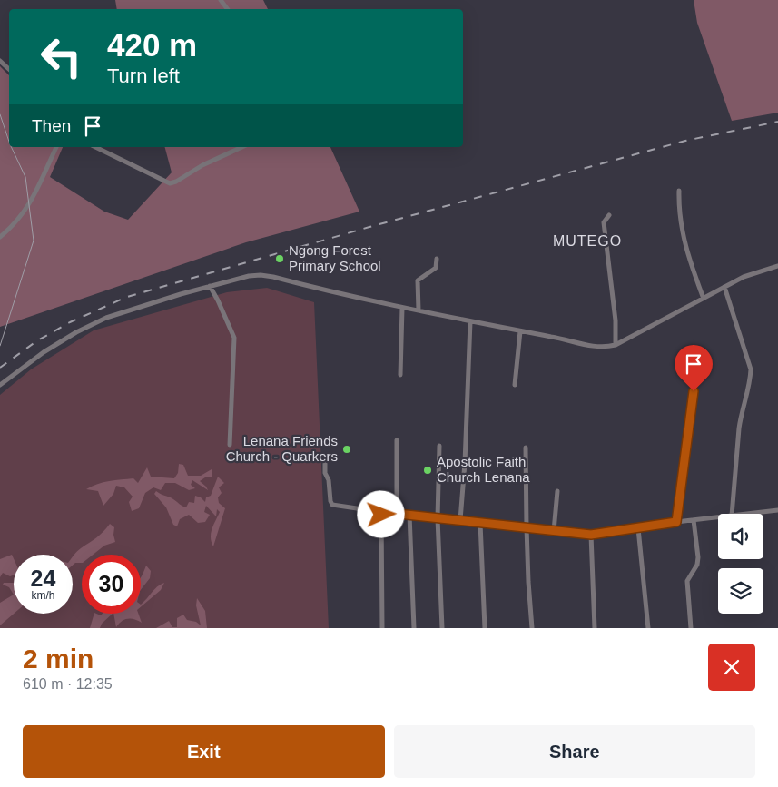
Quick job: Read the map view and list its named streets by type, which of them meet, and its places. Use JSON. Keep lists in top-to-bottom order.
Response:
{
  "districts": ["MUTEGO"],
  "places": ["Ngong Forest Primary School", "Lenana Friends Church - Quarkers", "Apostolic Faith Church Lenana"],
  "page": {
    "turn": ["420 m", "Turn left"],
    "then": "Then",
    "speed": "24 km/h",
    "limit": "30",
    "heading": ["2 min", "610 m · 12:35"],
    "buttons": ["Exit", "Share"]
  }
}
